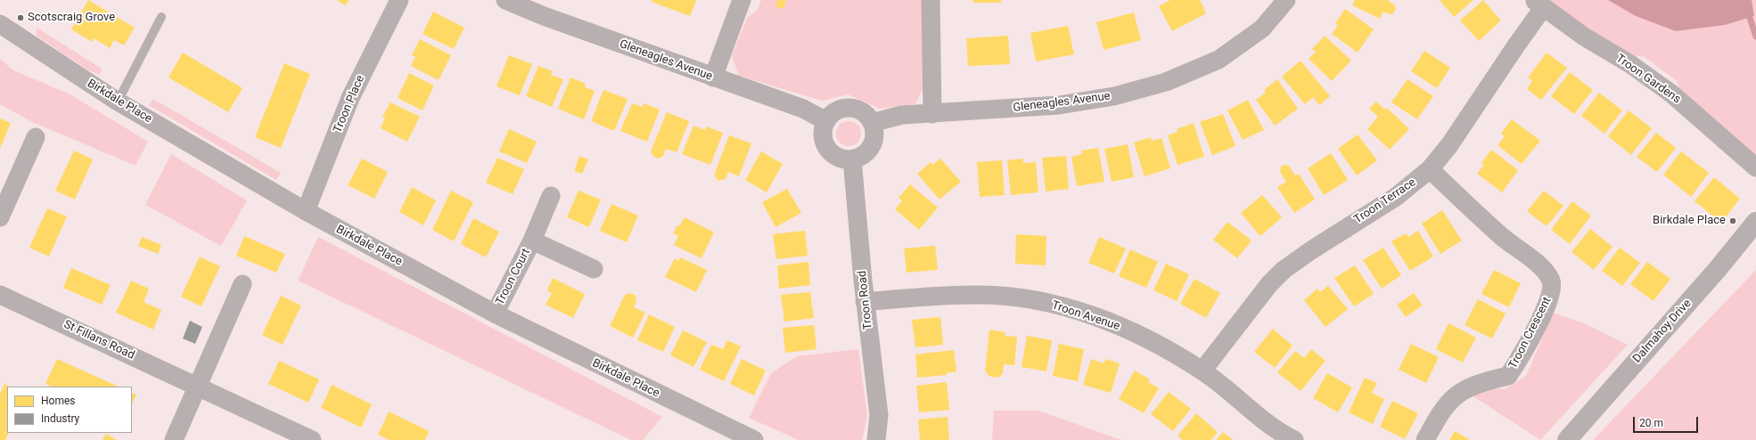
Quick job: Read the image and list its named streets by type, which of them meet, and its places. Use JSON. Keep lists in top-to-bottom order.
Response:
{
  "streets": {
    "street": [
      "Gleneagles Avenue",
      "Troon Gardens",
      "Birkdale Place",
      "Troon Place",
      "Troon Terrace",
      "Troon Court",
      "Troon Road",
      "Troon Avenue",
      "Dalmahoy Drive",
      "Troon Crescent",
      "St Fillans Road"
    ]
  },
  "crossings": [
    ["Gleneagles Avenue", "Troon Road"],
    ["Troon Gardens", "Troon Terrace"],
    ["Birkdale Place", "Troon Place"],
    ["Birkdale Place", "Troon Court"],
    ["Troon Terrace", "Troon Avenue"],
    ["Troon Terrace", "Troon Crescent"],
    ["Troon Road", "Troon Avenue"]
  ],
  "places": ["Scotscraig Grove", "Birkdale Place"],
  "legend": ["Homes", "Industry"],
  "scale_bar": "20 m"
}
